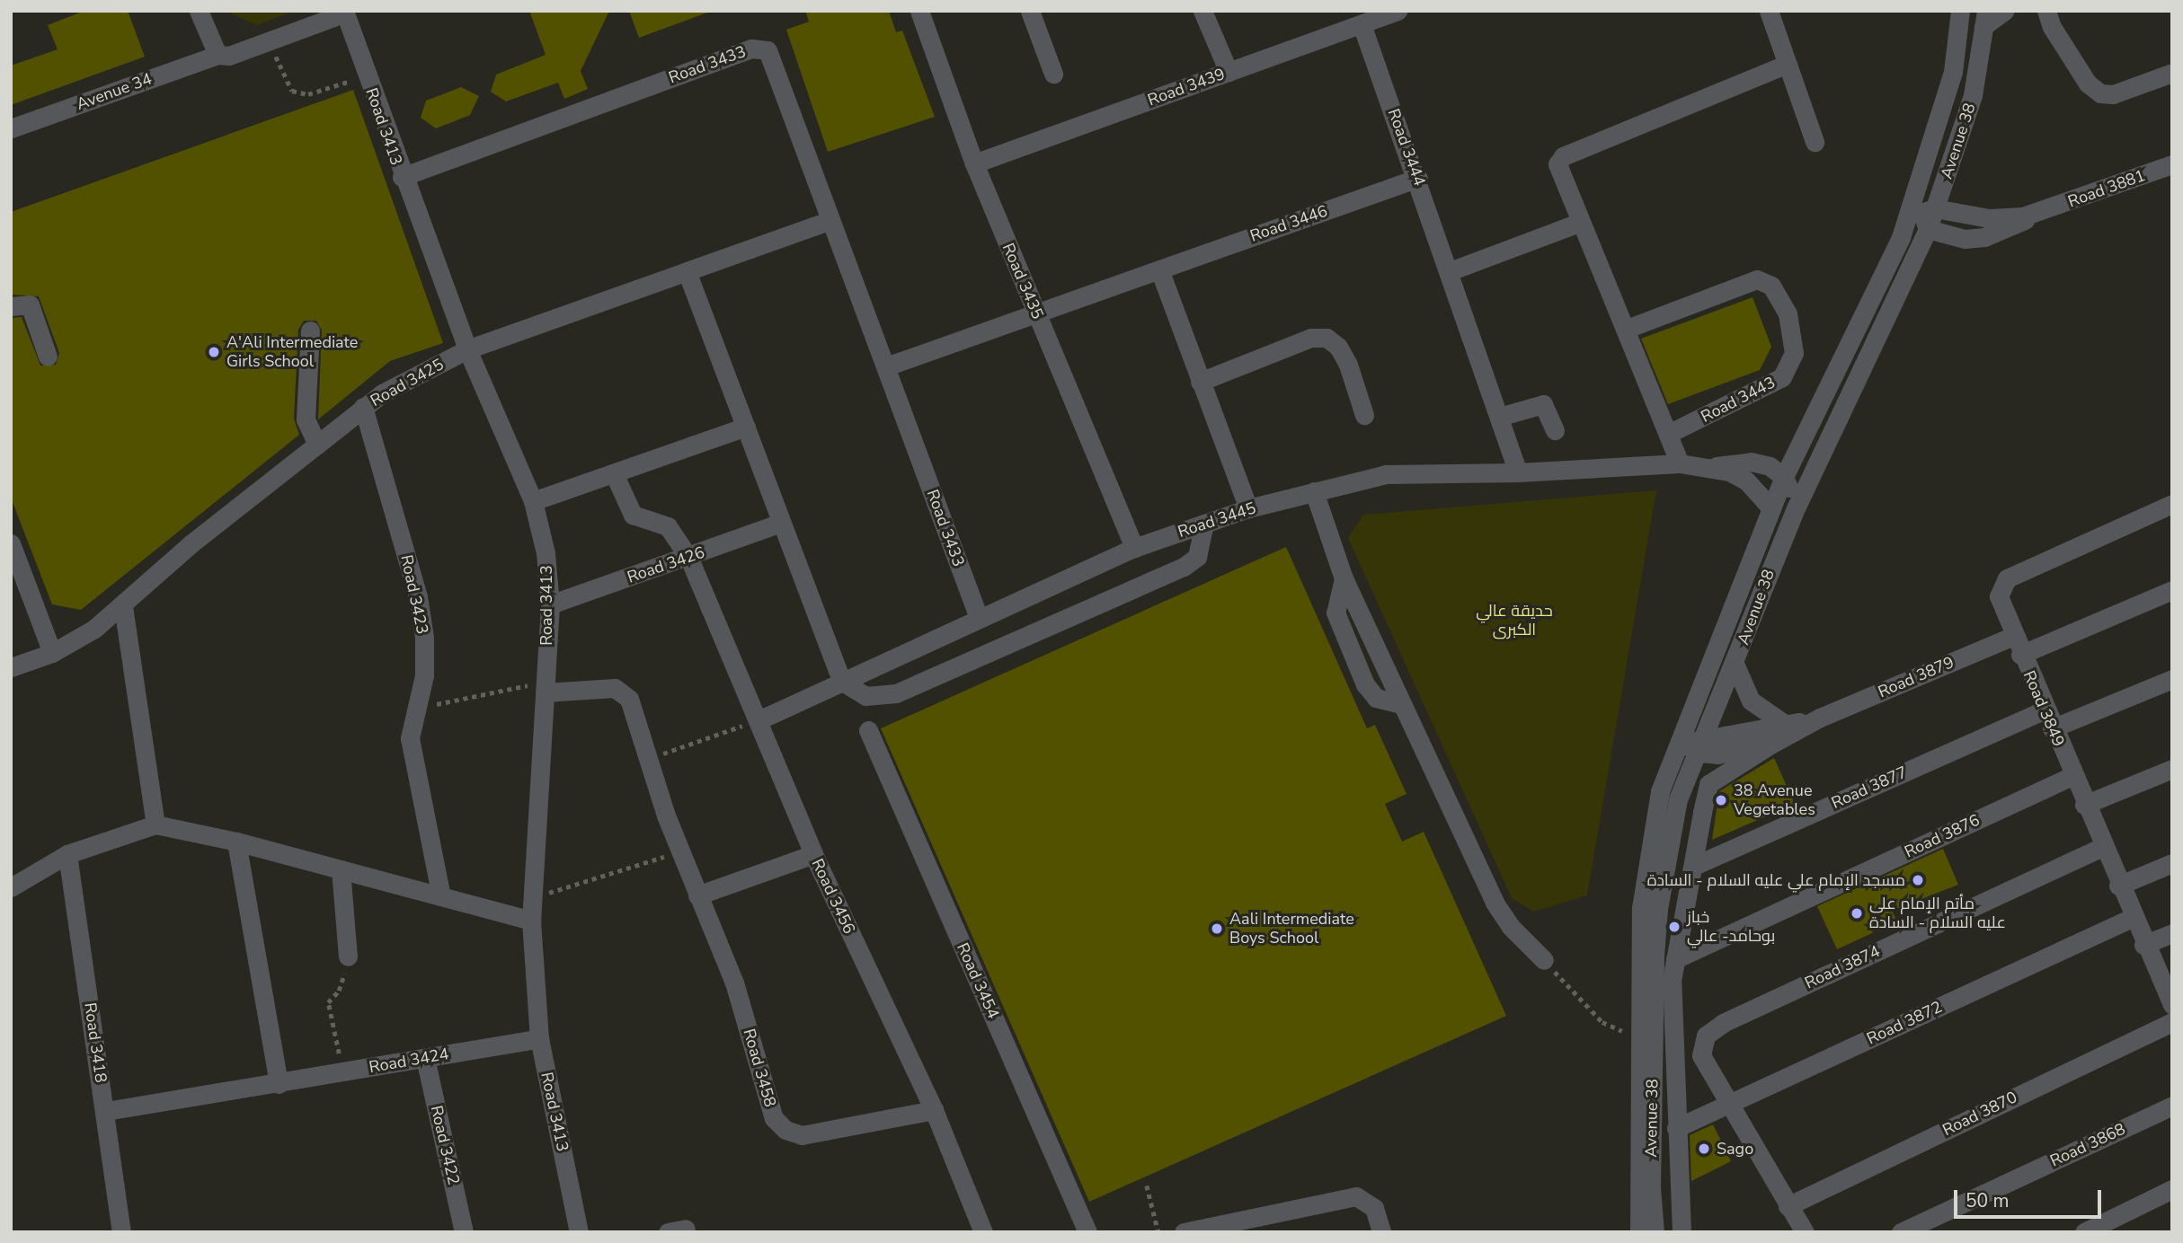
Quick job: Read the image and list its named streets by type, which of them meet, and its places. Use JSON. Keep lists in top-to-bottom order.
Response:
{
  "streets": {
    "street": [
      "Road 3433",
      "Road 3439",
      "Avenue 34",
      "Road 3413",
      "Avenue 38",
      "Road 3444",
      "Road 3881",
      "Road 3446",
      "Road 3435",
      "Road 3425",
      "Road 3443",
      "Road 3445",
      "Road 3426",
      "Road 3423",
      "Road 3879",
      "Road 3849",
      "Road 3877",
      "Road 3876",
      "Road 3456",
      "Road 3874",
      "Road 3454",
      "Road 3872",
      "Road 3418",
      "Road 3424",
      "Road 3458",
      "Road 3870",
      "Road 3422",
      "Road 3868"
    ]
  },
  "crossings": [
    ["Road 3433", "Road 3413"],
    ["Road 3433", "Road 3425"],
    ["Road 3433", "Road 3445"],
    ["Road 3439", "Road 3444"],
    ["Road 3439", "Road 3435"],
    ["Avenue 34", "Road 3413"],
    ["Road 3413", "Road 3425"],
    ["Road 3413", "Road 3426"],
    ["Road 3413", "Road 3424"],
    ["Road 3413", "Road 3458"],
    ["Avenue 38", "Road 3881"],
    ["Road 3444", "Road 3446"],
    ["Road 3444", "Road 3445"],
    ["Road 3446", "Road 3435"],
    ["Road 3435", "Road 3445"],
    ["Road 3425", "Road 3423"],
    ["Road 3445", "Road 3456"],
    ["Road 3426", "Road 3456"],
    ["Road 3879", "Road 3849"],
    ["Road 3849", "Road 3877"],
    ["Road 3849", "Road 3876"],
    ["Road 3849", "Road 3874"],
    ["Road 3849", "Road 3872"],
    ["Road 3456", "Road 3458"],
    ["Road 3874", "Road 3872"],
    ["Road 3418", "Road 3424"],
    ["Road 3424", "Road 3422"]
  ],
  "parks": ["حديقة عالي الكبرى"],
  "places": [
    "A'Ali Intermediate Girls School",
    "38 Avenue Vegetables",
    "مسجد الإمام علي عليه السلام - السادة",
    "مأتم الإمام علي عليه السلام - السادة",
    "خباز بوحامد- عالي",
    "Aali Intermediate Boys School",
    "Sago"
  ],
  "scale_bar": "50 m"
}
